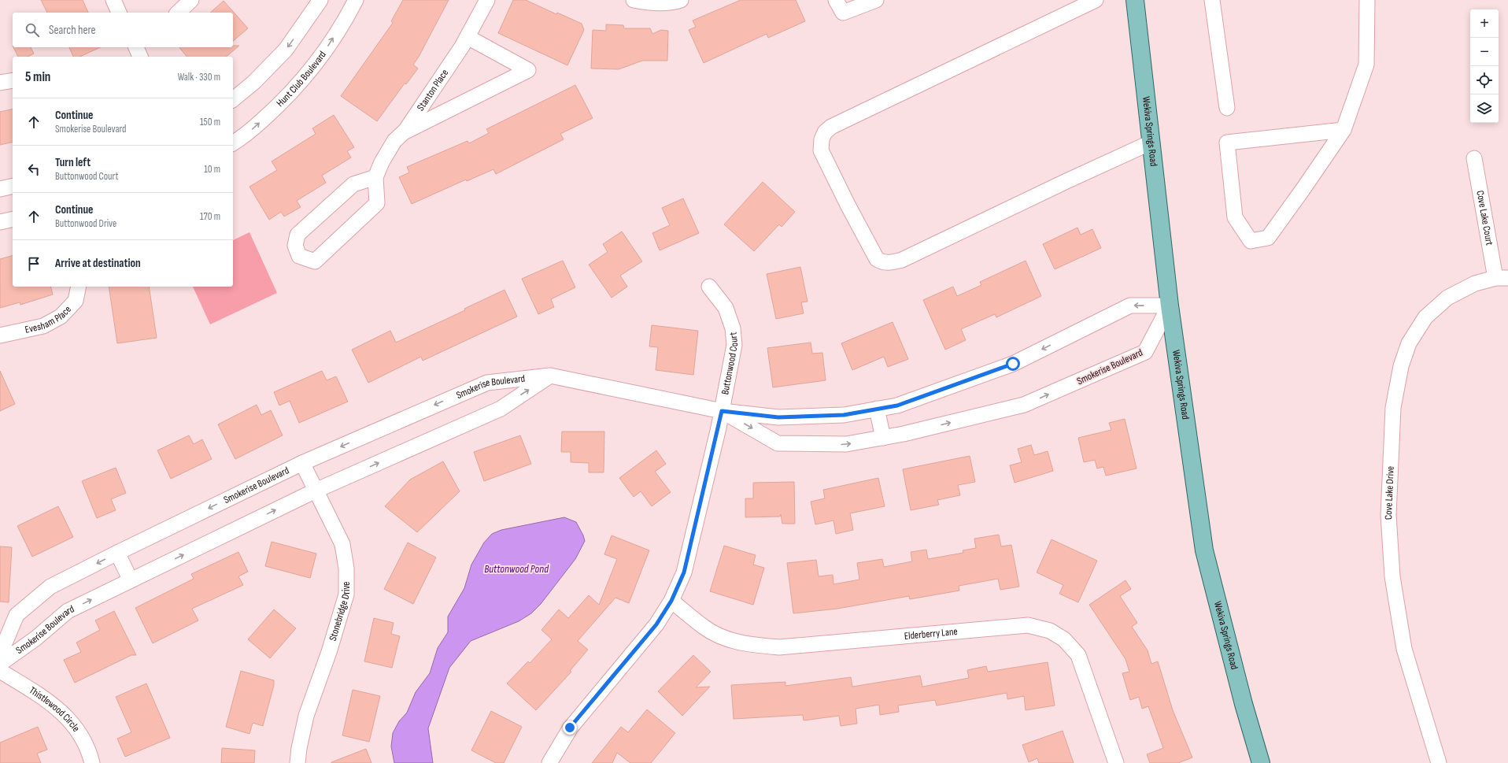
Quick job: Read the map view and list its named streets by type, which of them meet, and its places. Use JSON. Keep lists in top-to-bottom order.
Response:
{
  "streets": {
    "main road": ["Wekiva Springs Road"],
    "street": [
      "Hunt Club Boulevard",
      "Stanton Place",
      "Cove Lake Court",
      "Evesham Place",
      "Buttonwood Court",
      "Smokerise Boulevard",
      "Cove Lake Drive",
      "Stonebridge Drive",
      "Elderberry Lane",
      "Thistlewood Circle"
    ]
  },
  "crossings": [
    ["Wekiva Springs Road", "Smokerise Boulevard"],
    ["Cove Lake Court", "Cove Lake Drive"],
    ["Buttonwood Court", "Smokerise Boulevard"],
    ["Buttonwood Court", "Elderberry Lane"],
    ["Smokerise Boulevard", "Stonebridge Drive"]
  ],
  "water": ["Buttonwood Pond"],
  "page": {
    "map_buttons": ["+", "−"],
    "search": "Search here",
    "heading": ["5 min", "Walk · 330 m"],
    "list": [
      ["Continue", "Smokerise Boulevard", "150 m"],
      ["Turn left", "Buttonwood Court", "10 m"],
      ["Continue", "Buttonwood Drive", "170 m"],
      "Arrive at destination"
    ]
  }
}
